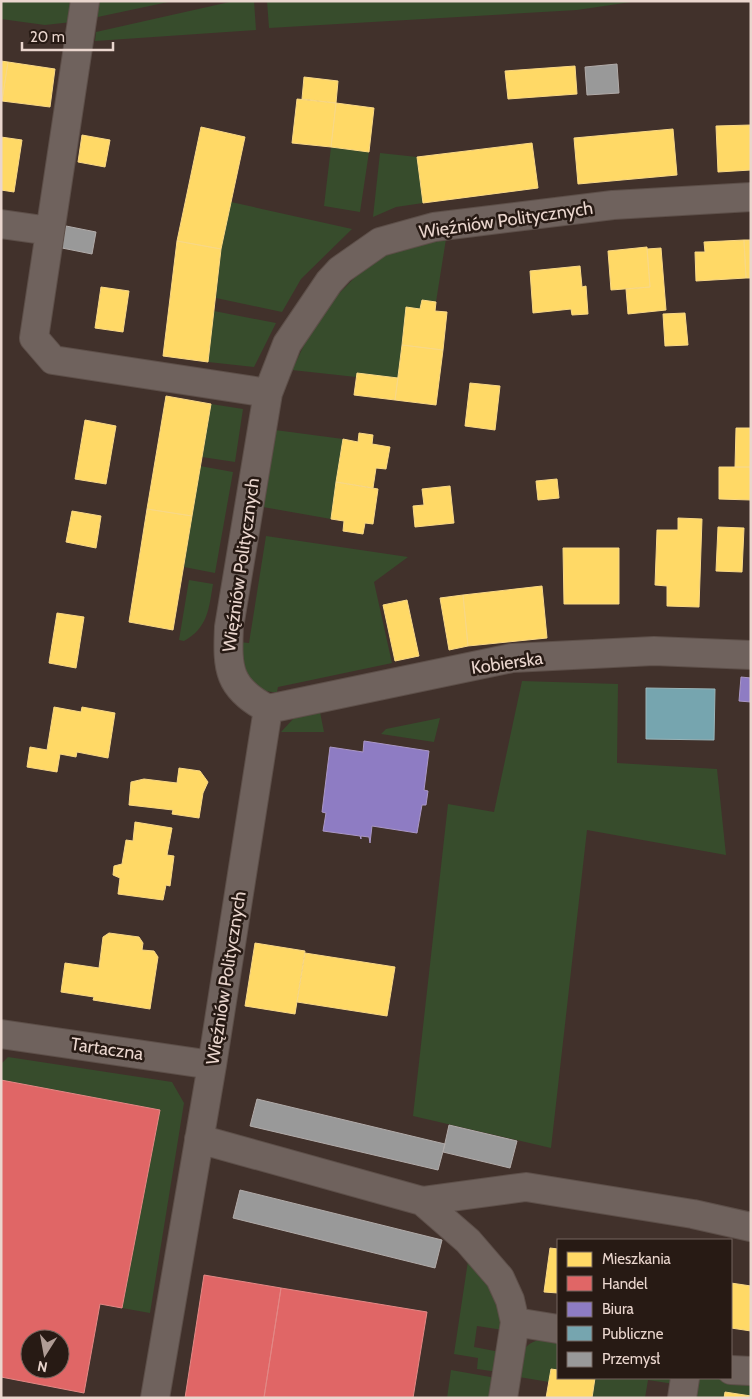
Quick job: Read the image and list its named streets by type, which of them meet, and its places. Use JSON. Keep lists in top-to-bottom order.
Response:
{
  "streets": {
    "street": ["Więźniów Politycznych", "Kobierska", "Tartaczna"]
  },
  "crossings": [
    ["Więźniów Politycznych", "Kobierska"],
    ["Więźniów Politycznych", "Tartaczna"]
  ],
  "legend": [
    "Mieszkania",
    "Handel",
    "Biura",
    "Publiczne",
    "Przemysł"
  ],
  "scale_bar": "20 m",
  "north": "bottom"
}
